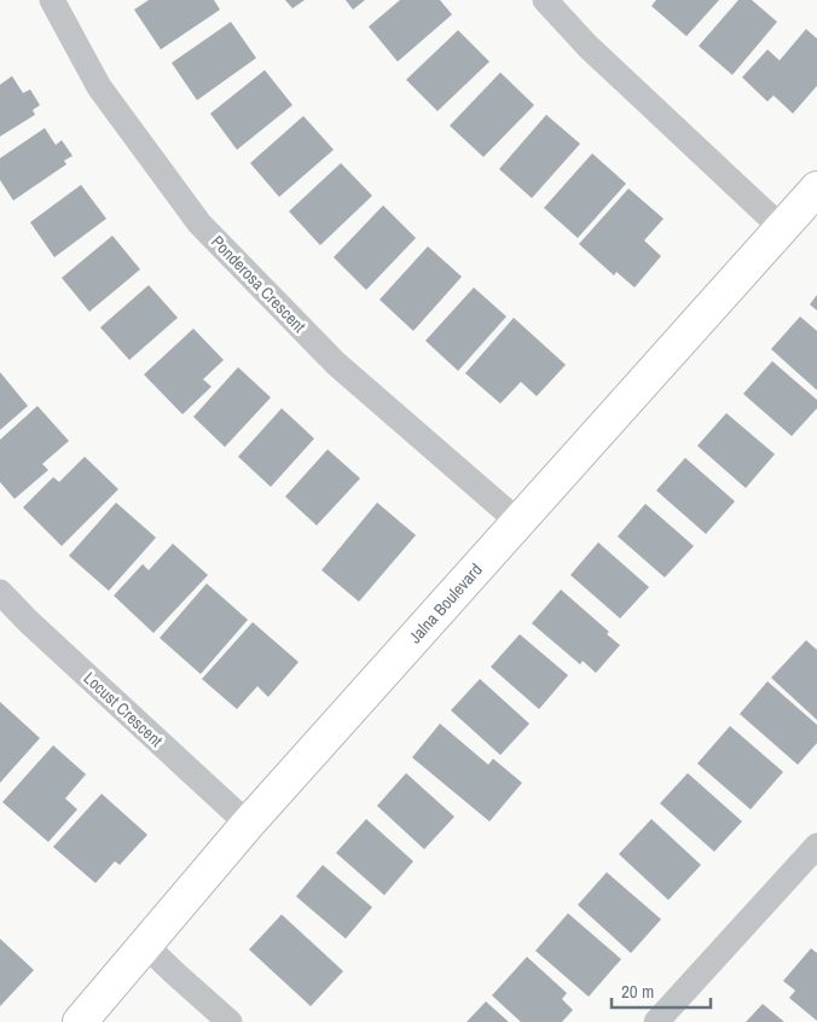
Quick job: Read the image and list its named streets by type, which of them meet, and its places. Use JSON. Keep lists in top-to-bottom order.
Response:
{
  "streets": {
    "street": ["Ponderosa Crescent", "Jalna Boulevard", "Locust Crescent"]
  },
  "crossings": [
    ["Ponderosa Crescent", "Jalna Boulevard"],
    ["Jalna Boulevard", "Locust Crescent"]
  ],
  "scale_bar": "20 m"
}
